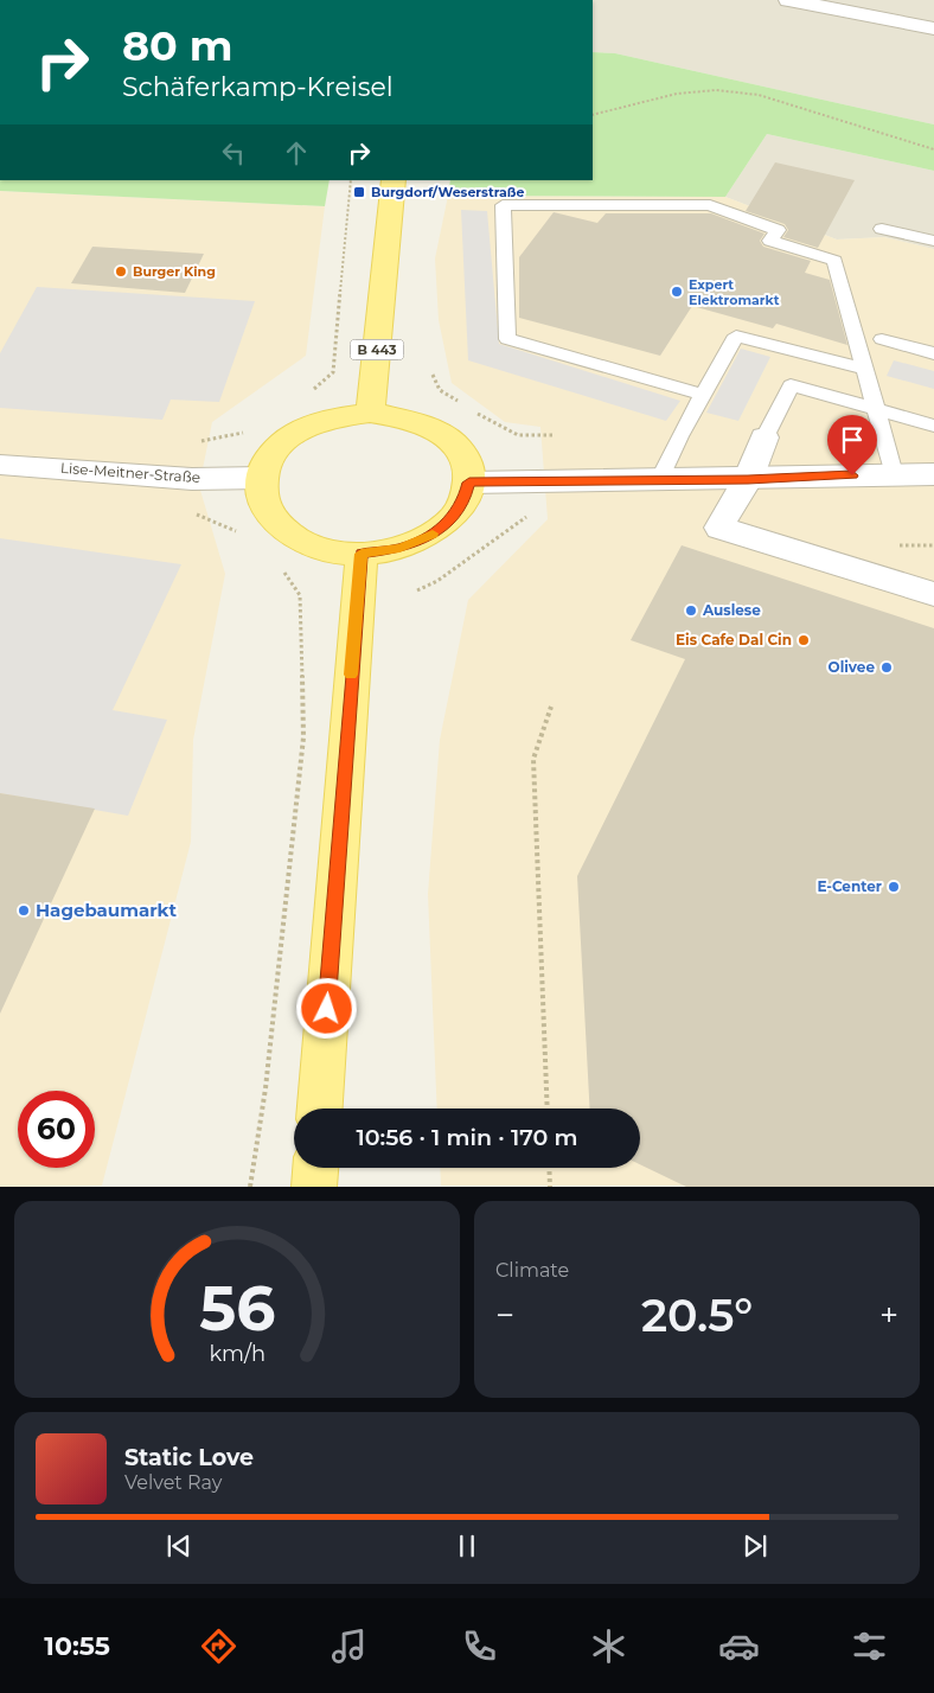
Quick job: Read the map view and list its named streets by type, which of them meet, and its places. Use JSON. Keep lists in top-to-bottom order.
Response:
{
  "streets": {
    "main road": ["B 443"],
    "street": ["Lise-Meitner-Straße"]
  },
  "crossings": [
    ["B 443", "Lise-Meitner-Straße"]
  ],
  "places": {
    "transit": ["Burgdorf/Weserstraße"],
    "other": [
      "Burger King",
      "Expert Elektromarkt",
      "Auslese",
      "Eis Cafe Dal Cin",
      "Olivee",
      "E-Center",
      "Hagebaumarkt"
    ]
  },
  "page": {
    "turn": ["80 m", "Schäferkamp-Kreisel"],
    "limit": "60",
    "trip": "10:56 · 1 min · 170 m",
    "tile": "Climate",
    "heat": ["−", "20.5°", "+"],
    "song": ["Static Love", "Velvet Ray"],
    "tabs": "10:55",
    "gauge": ["56", "km/h"]
  }
}
